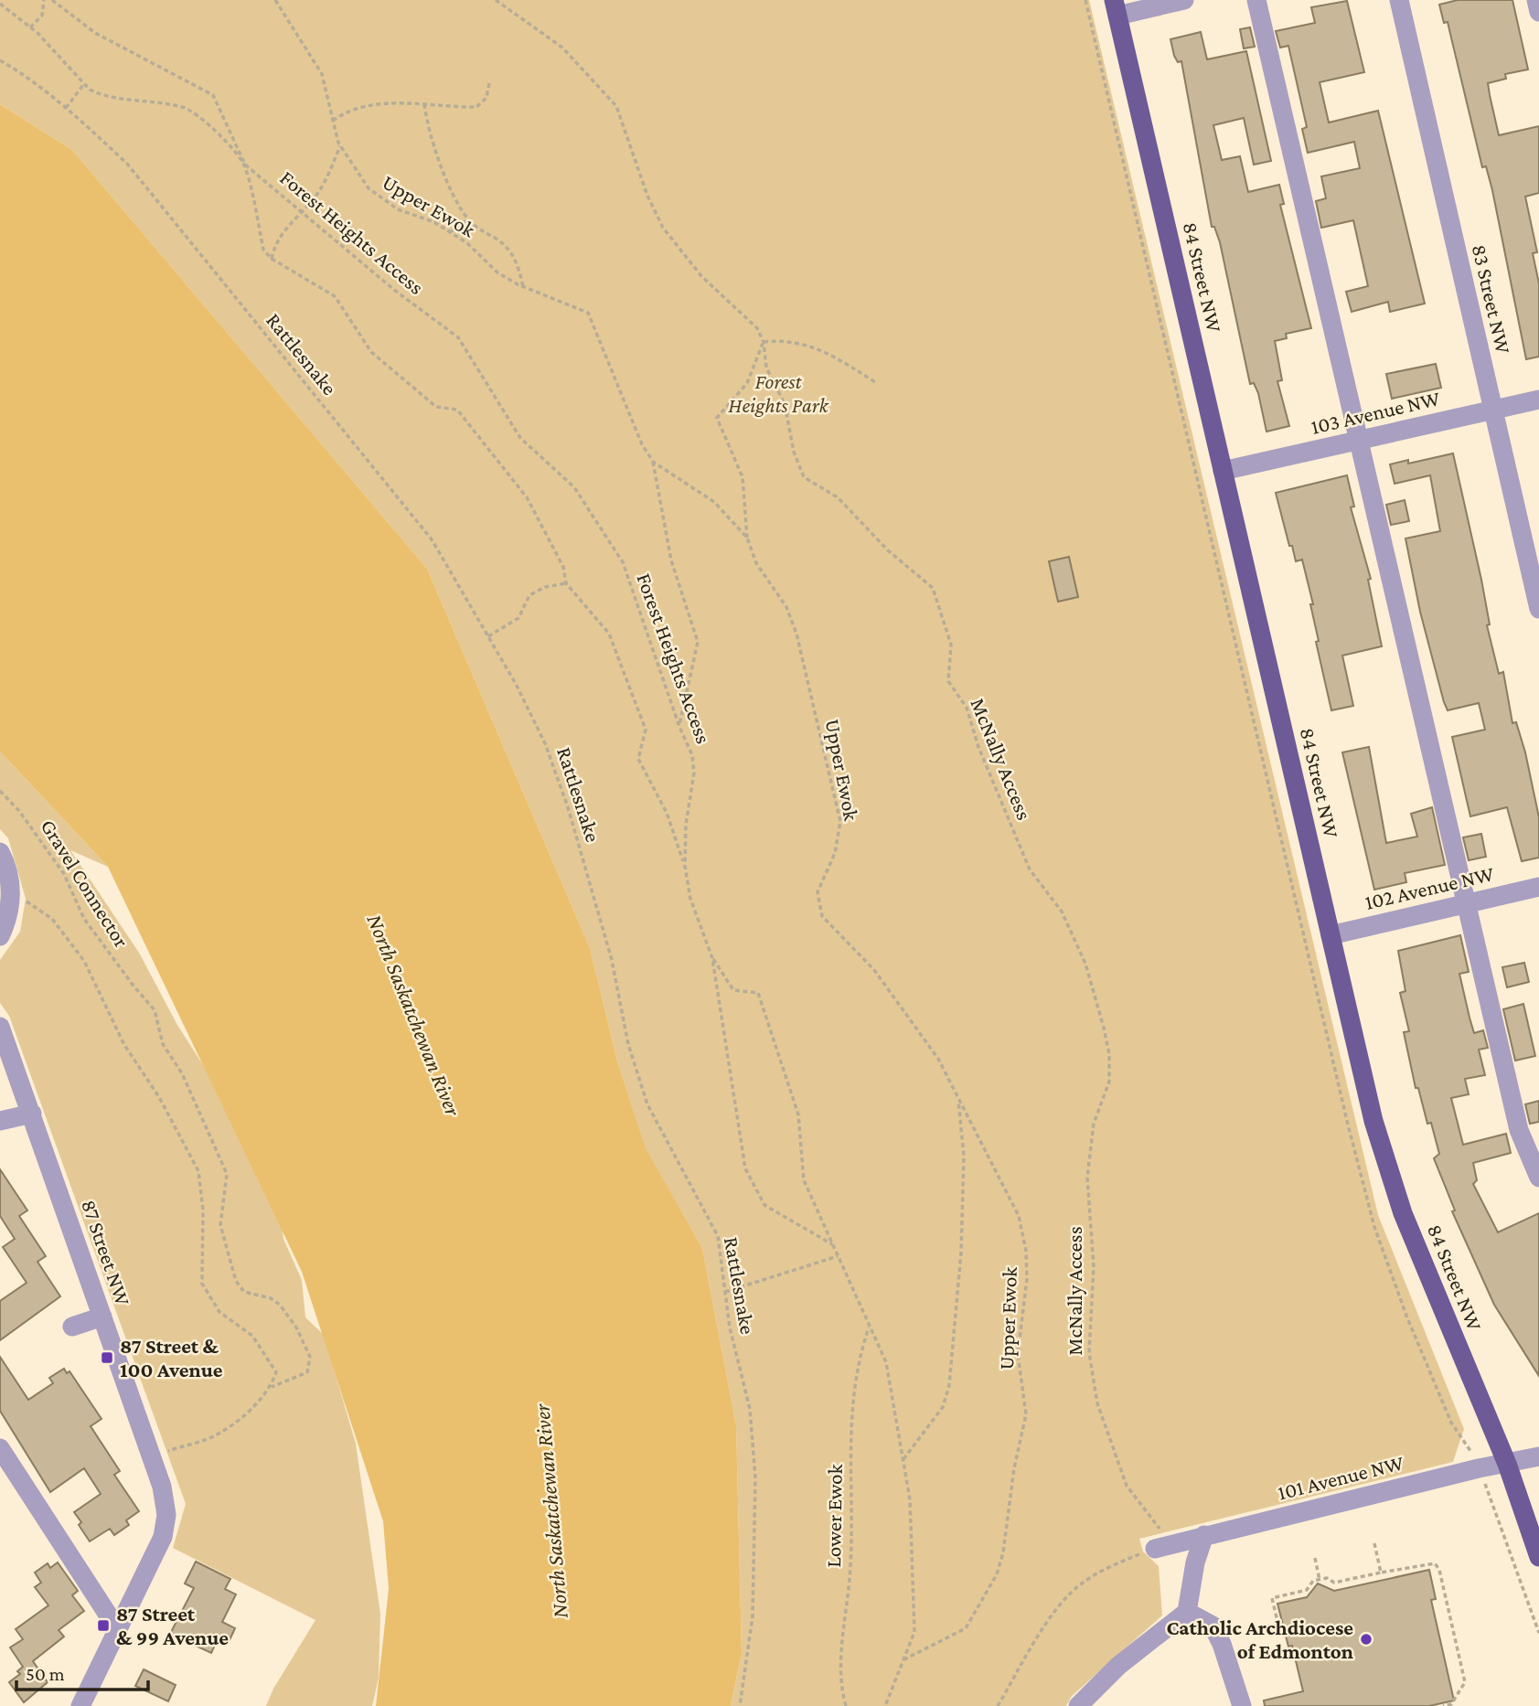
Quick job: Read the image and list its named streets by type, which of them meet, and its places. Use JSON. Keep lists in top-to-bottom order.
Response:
{
  "streets": {
    "main road": ["84 Street NW"],
    "street": [
      "83 Street NW",
      "103 Avenue NW",
      "102 Avenue NW",
      "87 Street NW",
      "101 Avenue NW"
    ],
    "path": [
      "Upper Ewok",
      "Forest Heights Access",
      "Rattlesnake",
      "McNally Access",
      "Gravel Connector",
      "Lower Ewok"
    ]
  },
  "crossings": [
    ["84 Street NW", "103 Avenue NW"],
    ["84 Street NW", "102 Avenue NW"],
    ["84 Street NW", "101 Avenue NW"],
    ["83 Street NW", "103 Avenue NW"],
    ["McNally Access", "101 Avenue NW"]
  ],
  "water": ["North Saskatchewan River"],
  "parks": ["Forest Heights Park"],
  "places": {
    "transit": ["87 Street & 100 Avenue", "87 Street & 99 Avenue"],
    "other": ["Catholic Archdiocese of Edmonton"]
  },
  "scale_bar": "50 m"
}
